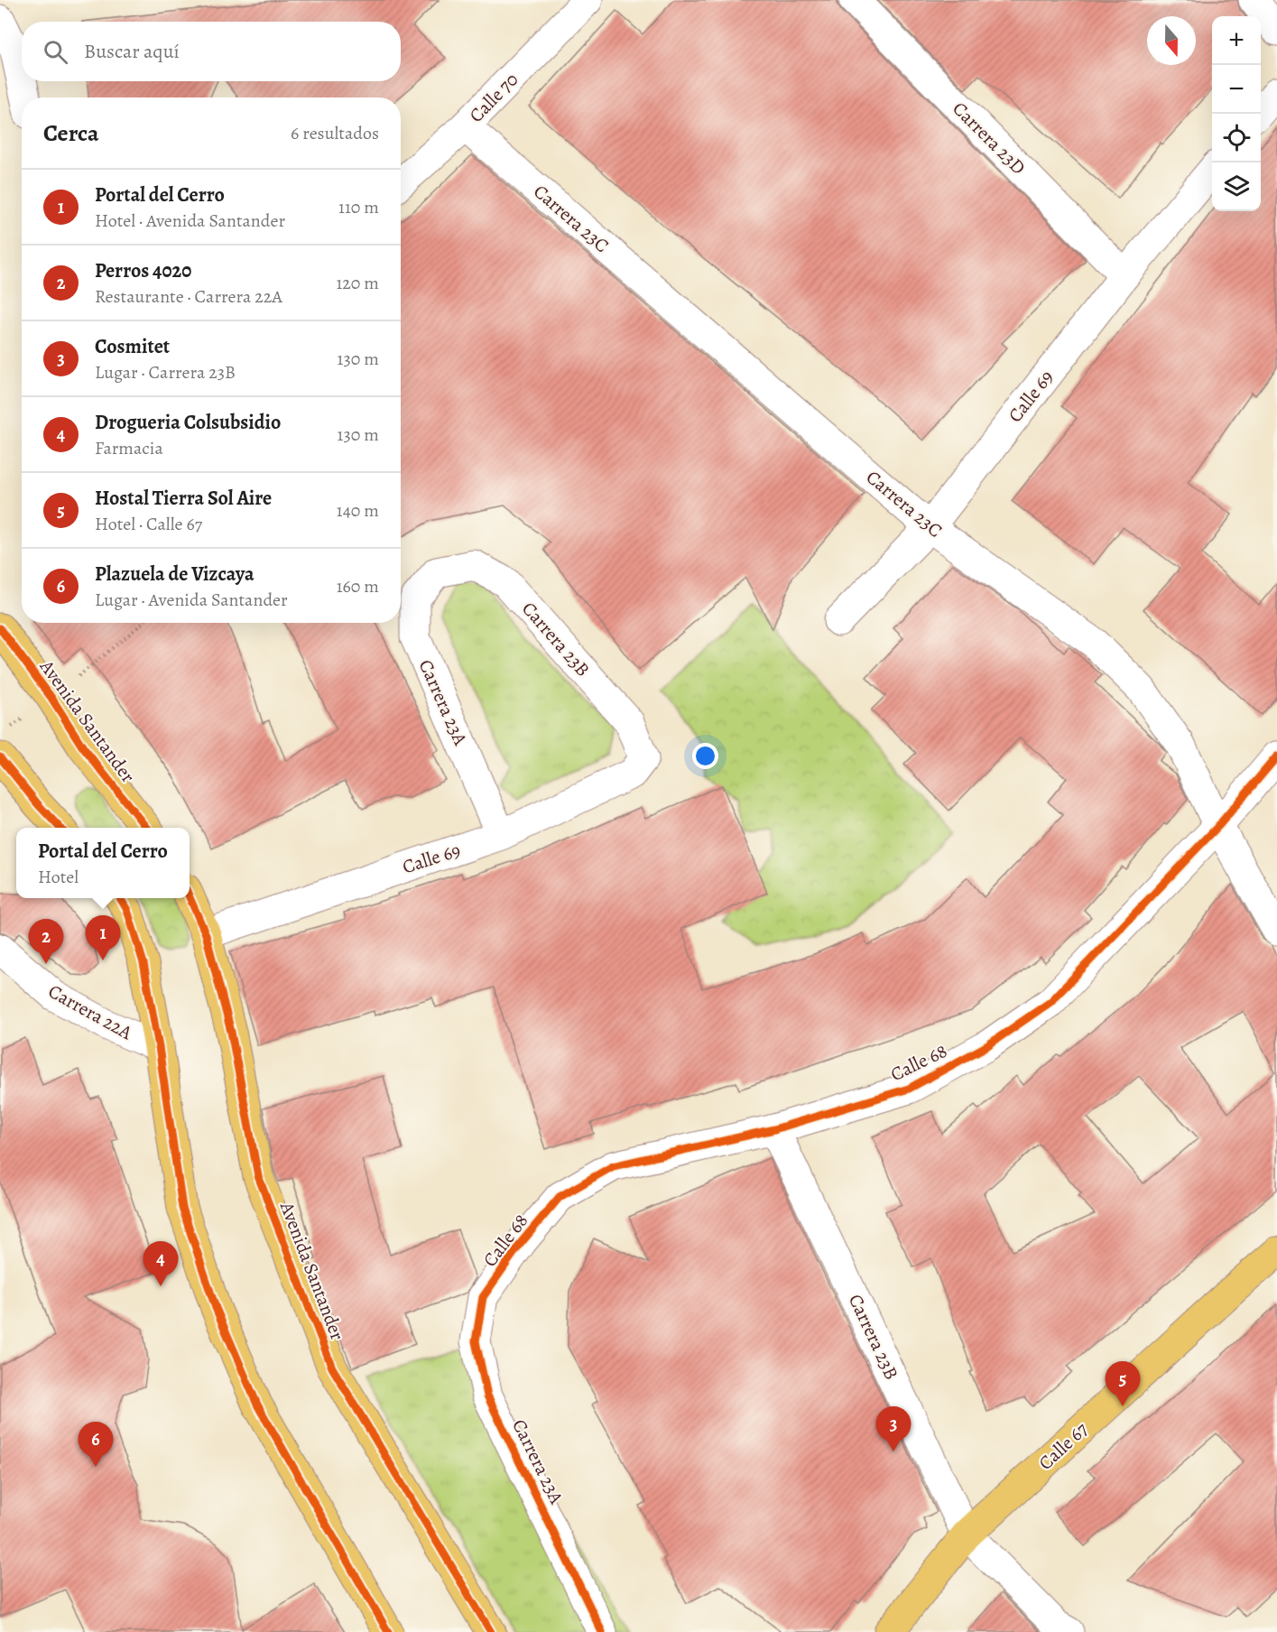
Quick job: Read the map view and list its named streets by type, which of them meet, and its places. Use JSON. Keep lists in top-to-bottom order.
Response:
{
  "streets": {
    "main road": ["Avenida Santander", "Calle 67"],
    "street": [
      "Calle 70",
      "Carrera 23D",
      "Carrera 23C",
      "Calle 69",
      "Carrera 23B",
      "Carrera 23A",
      "Carrera 22A",
      "Calle 68"
    ]
  },
  "crossings": [
    ["Calle 70", "Carrera 23C"],
    ["Carrera 23D", "Calle 69"],
    ["Carrera 23C", "Calle 69"],
    ["Carrera 23C", "Calle 68"],
    ["Calle 69", "Carrera 23B"],
    ["Calle 69", "Carrera 23A"],
    ["Calle 69", "Avenida Santander"],
    ["Carrera 23B", "Carrera 23A"],
    ["Carrera 23B", "Calle 68"],
    ["Carrera 23B", "Calle 67"],
    ["Carrera 23A", "Calle 68"]
  ],
  "north": "bottom",
  "page": {
    "map_buttons": ["+", "−"],
    "search": "Buscar aquí",
    "heading": ["Cerca", "6 resultados"],
    "list": [
      {
        "mark": "1",
        "name": "Portal del Cerro",
        "note": "Hotel · Avenida Santander",
        "value": "110 m"
      },
      {
        "mark": "2",
        "name": "Perros 4020",
        "note": "Restaurante · Carrera 22A",
        "value": "120 m"
      },
      {
        "mark": "3",
        "name": "Cosmitet",
        "note": "Lugar · Carrera 23B",
        "value": "130 m"
      },
      {
        "mark": "4",
        "name": "Drogueria Colsubsidio",
        "note": "Farmacia",
        "value": "130 m"
      },
      {
        "mark": "5",
        "name": "Hostal Tierra Sol Aire",
        "note": "Hotel · Calle 67",
        "value": "140 m"
      },
      {
        "mark": "6",
        "name": "Plazuela de Vizcaya",
        "note": "Lugar · Avenida Santander",
        "value": "160 m"
      }
    ],
    "popup": ["Portal del Cerro", "Hotel"],
    "pins": [
      "1",
      "2",
      "4",
      "5",
      "3",
      "6"
    ]
  }
}
